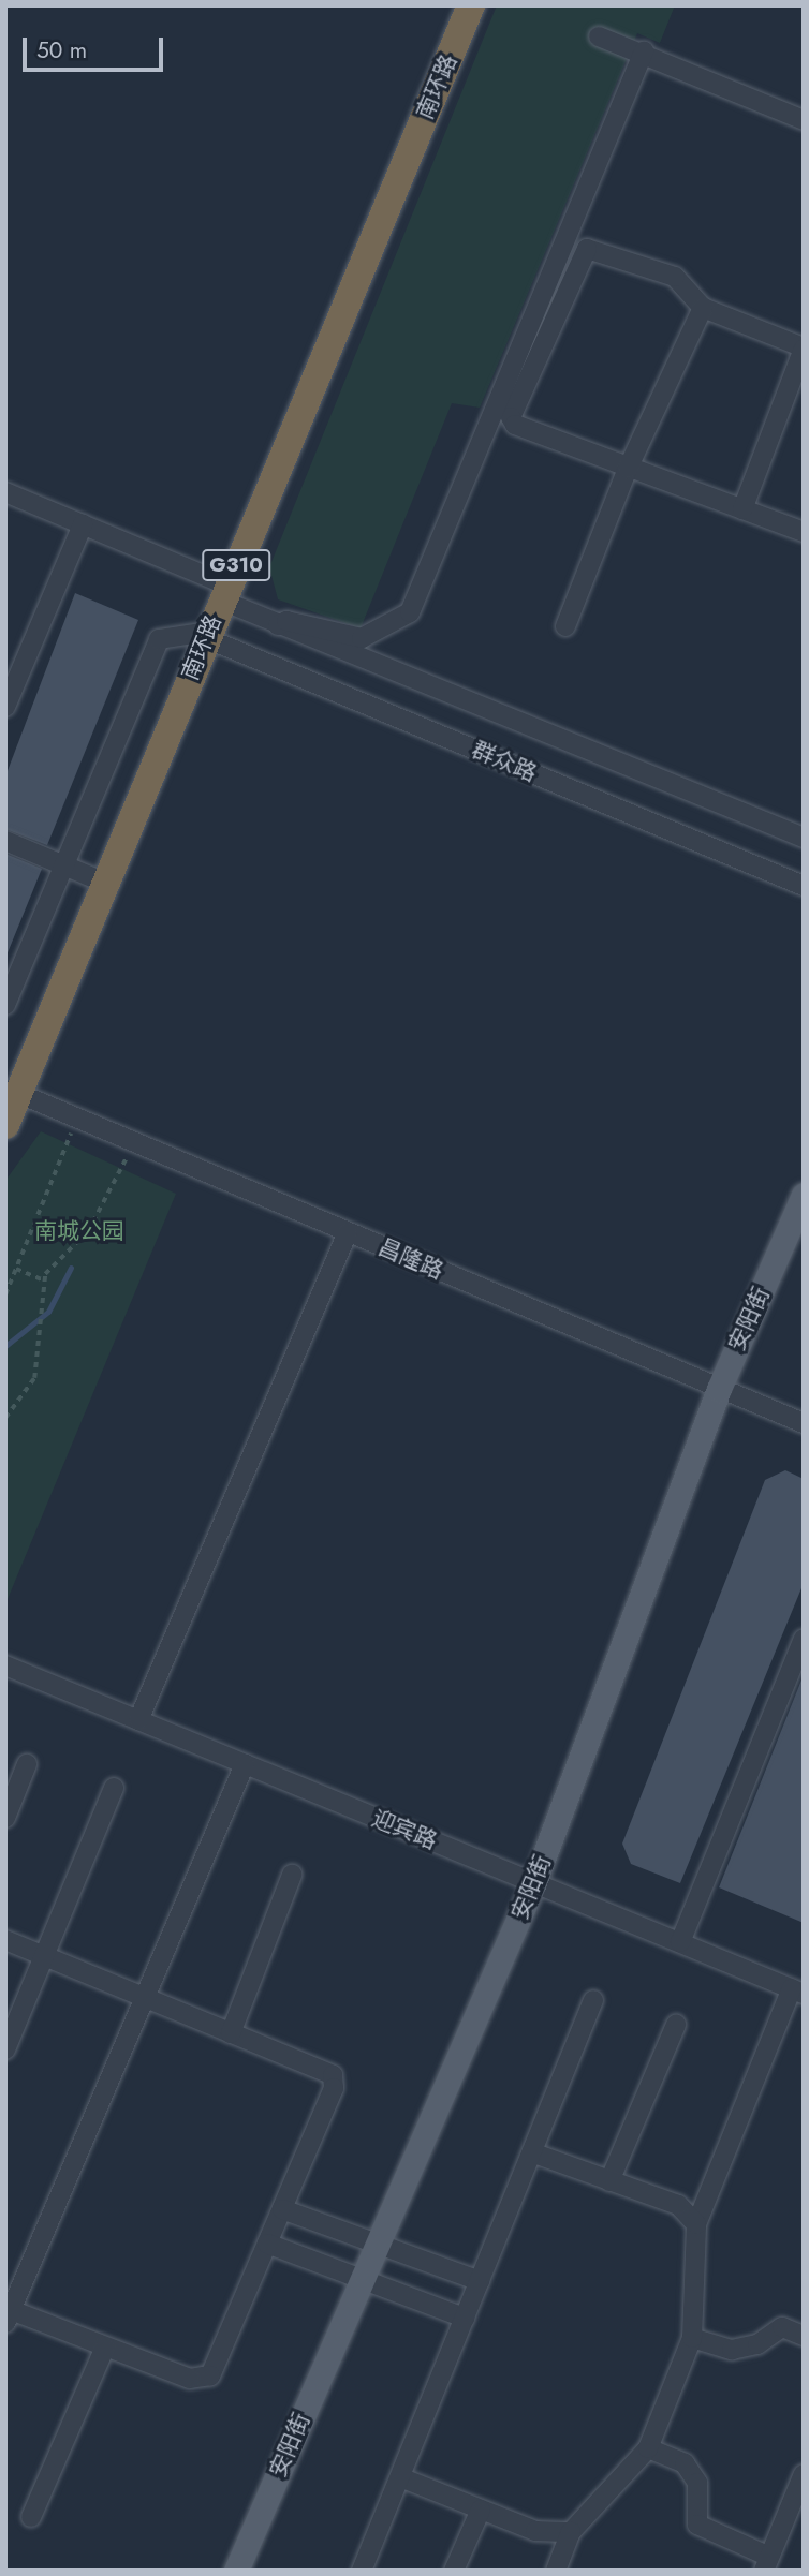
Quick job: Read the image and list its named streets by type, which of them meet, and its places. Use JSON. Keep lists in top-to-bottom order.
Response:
{
  "streets": {
    "highway": ["南环路", "G310"],
    "main road": ["安阳街"],
    "street": ["群众路", "昌隆路", "迎宾路"]
  },
  "crossings": [
    ["南环路", "群众路"],
    ["南环路", "昌隆路"],
    ["昌隆路", "安阳街"],
    ["安阳街", "迎宾路"]
  ],
  "parks": ["南城公园"],
  "scale_bar": "50 m"
}
